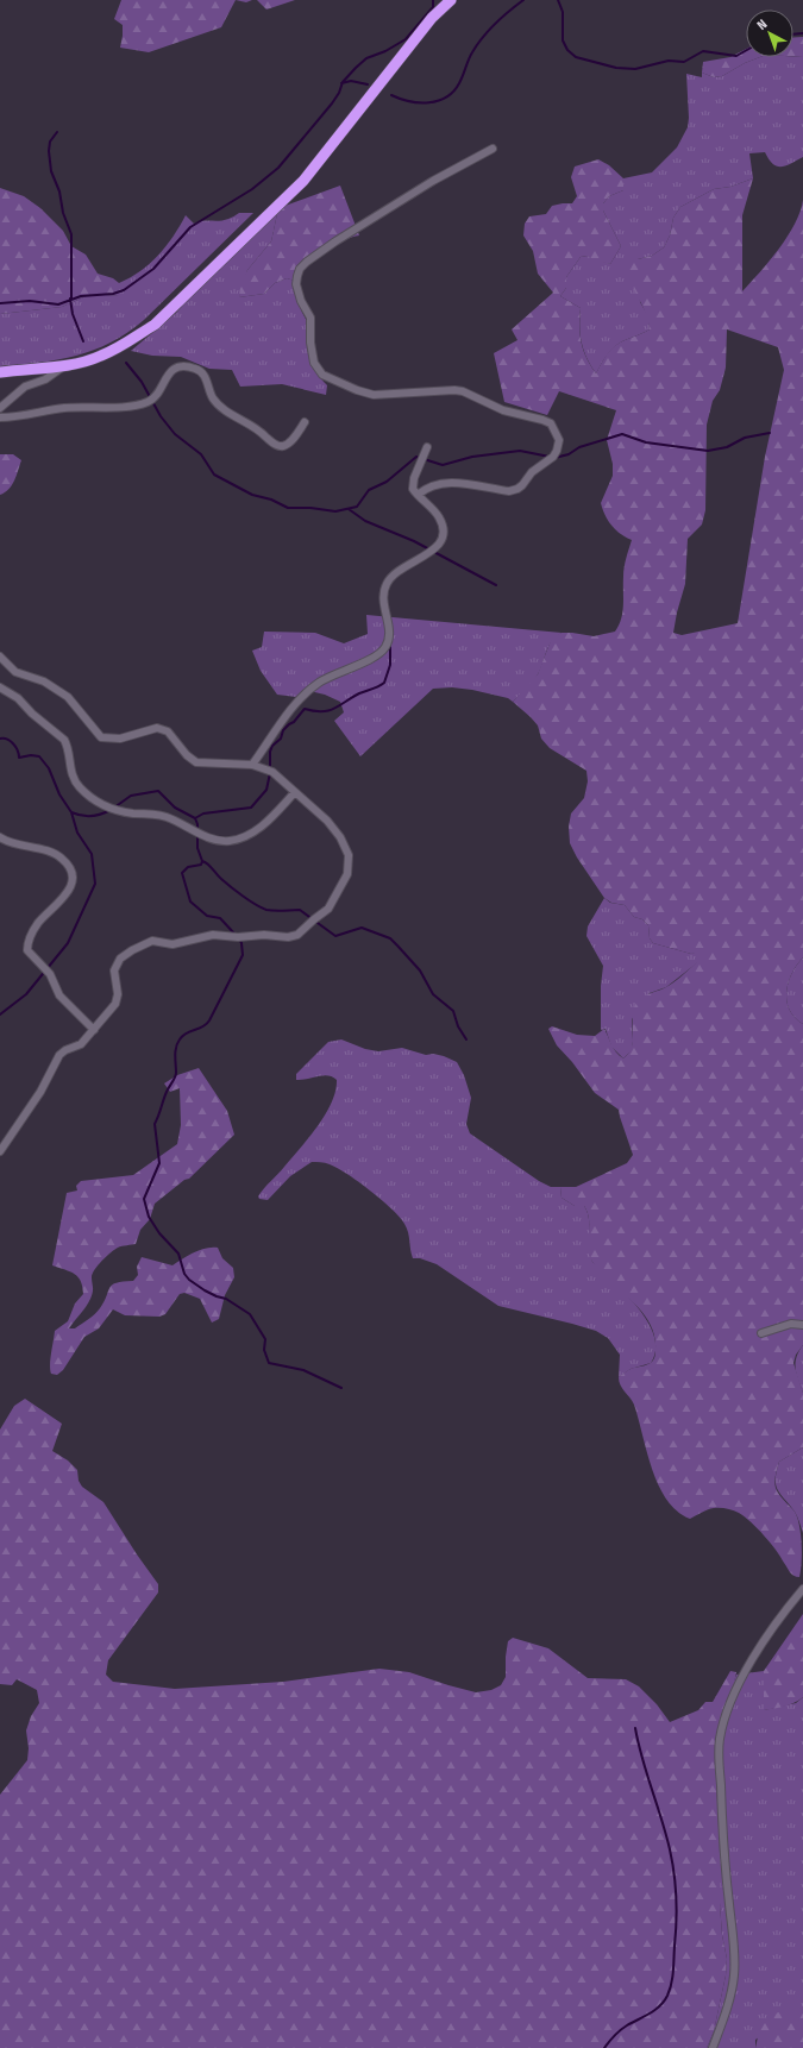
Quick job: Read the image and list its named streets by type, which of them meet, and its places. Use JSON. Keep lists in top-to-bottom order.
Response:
{
  "north": "top left"
}
